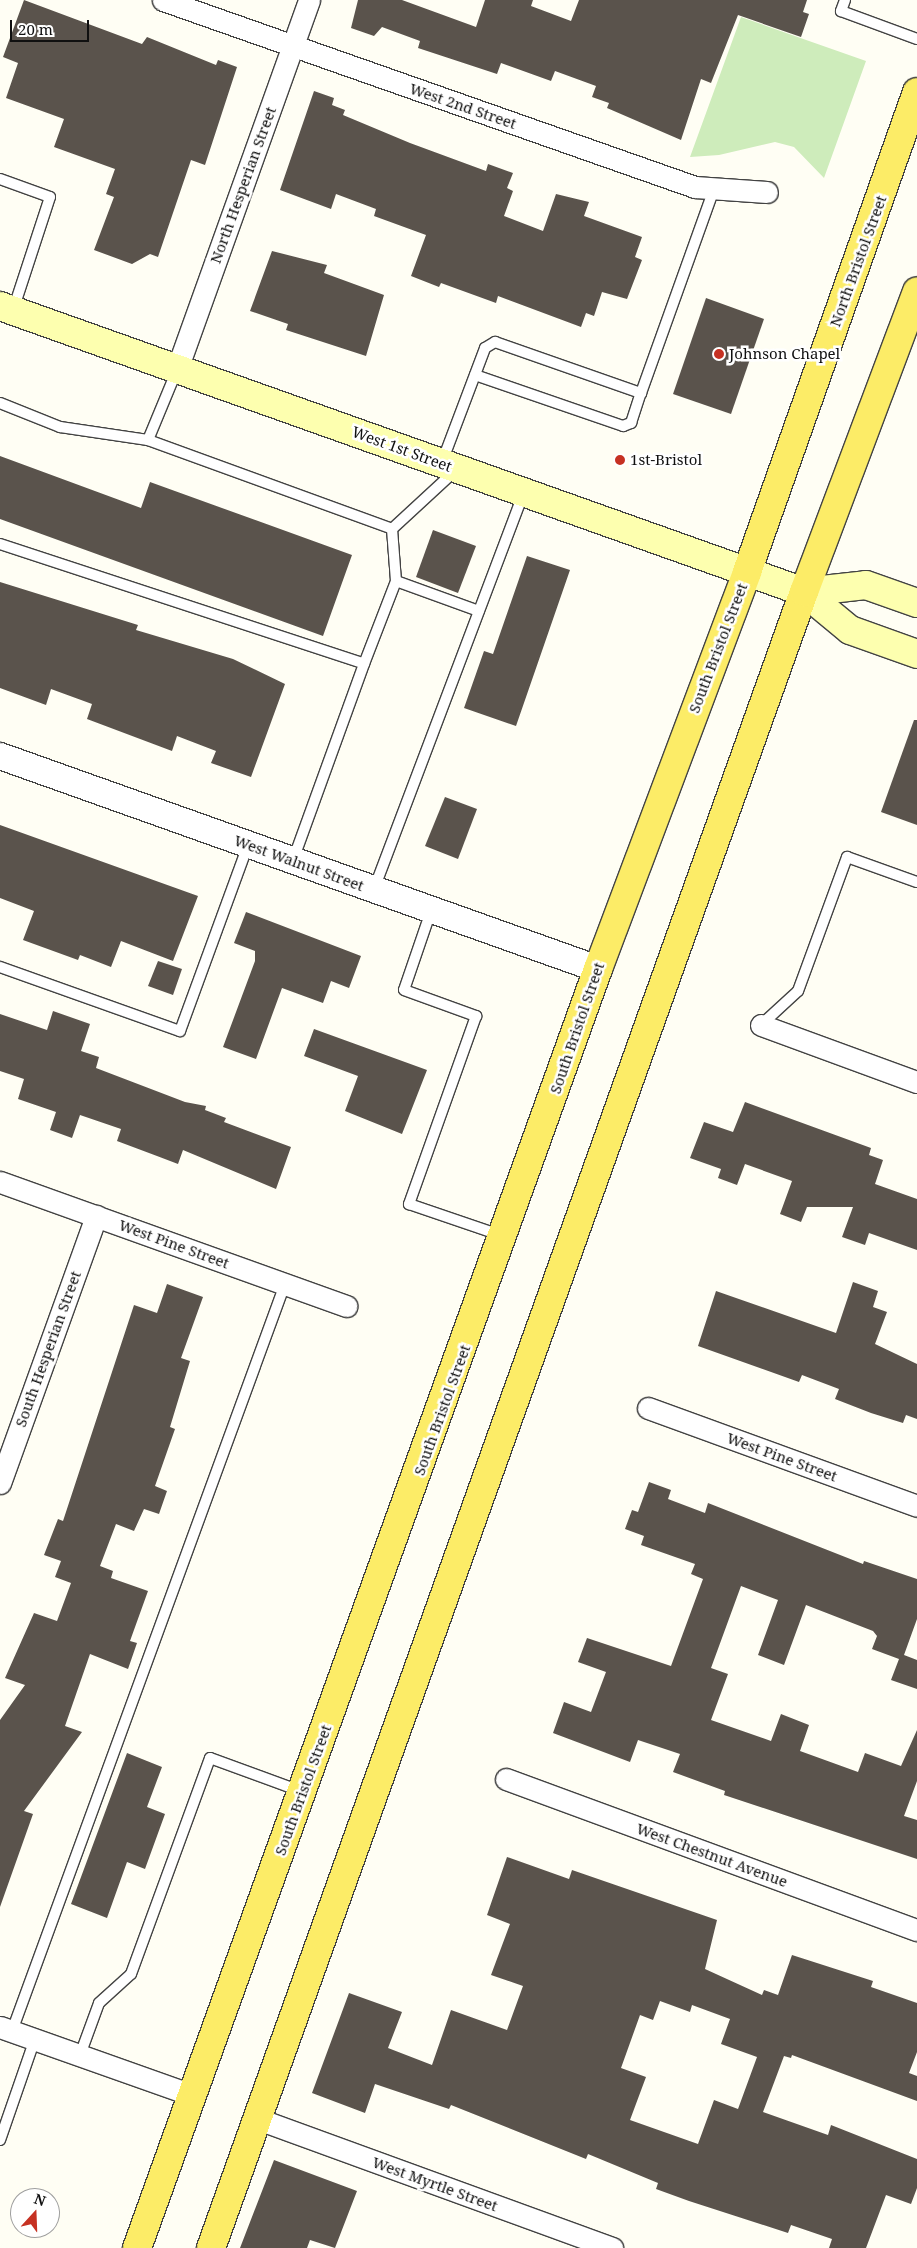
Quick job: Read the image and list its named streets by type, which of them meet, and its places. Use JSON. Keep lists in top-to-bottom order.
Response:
{
  "streets": {
    "main road": ["North Bristol Street", "West 1st Street", "South Bristol Street"],
    "street": [
      "West 2nd Street",
      "North Hesperian Street",
      "West Walnut Street",
      "West Pine Street",
      "South Hesperian Street",
      "West Chestnut Avenue",
      "West Myrtle Street"
    ]
  },
  "crossings": [
    ["West 2nd Street", "North Hesperian Street"],
    ["North Hesperian Street", "West 1st Street"],
    ["North Bristol Street", "West 1st Street"],
    ["North Bristol Street", "South Bristol Street"],
    ["West 1st Street", "South Bristol Street"],
    ["South Bristol Street", "West Walnut Street"],
    ["West Pine Street", "South Hesperian Street"]
  ],
  "places": ["Johnson Chapel", "1st-Bristol"],
  "scale_bar": "20 m",
  "north": "top"
}
